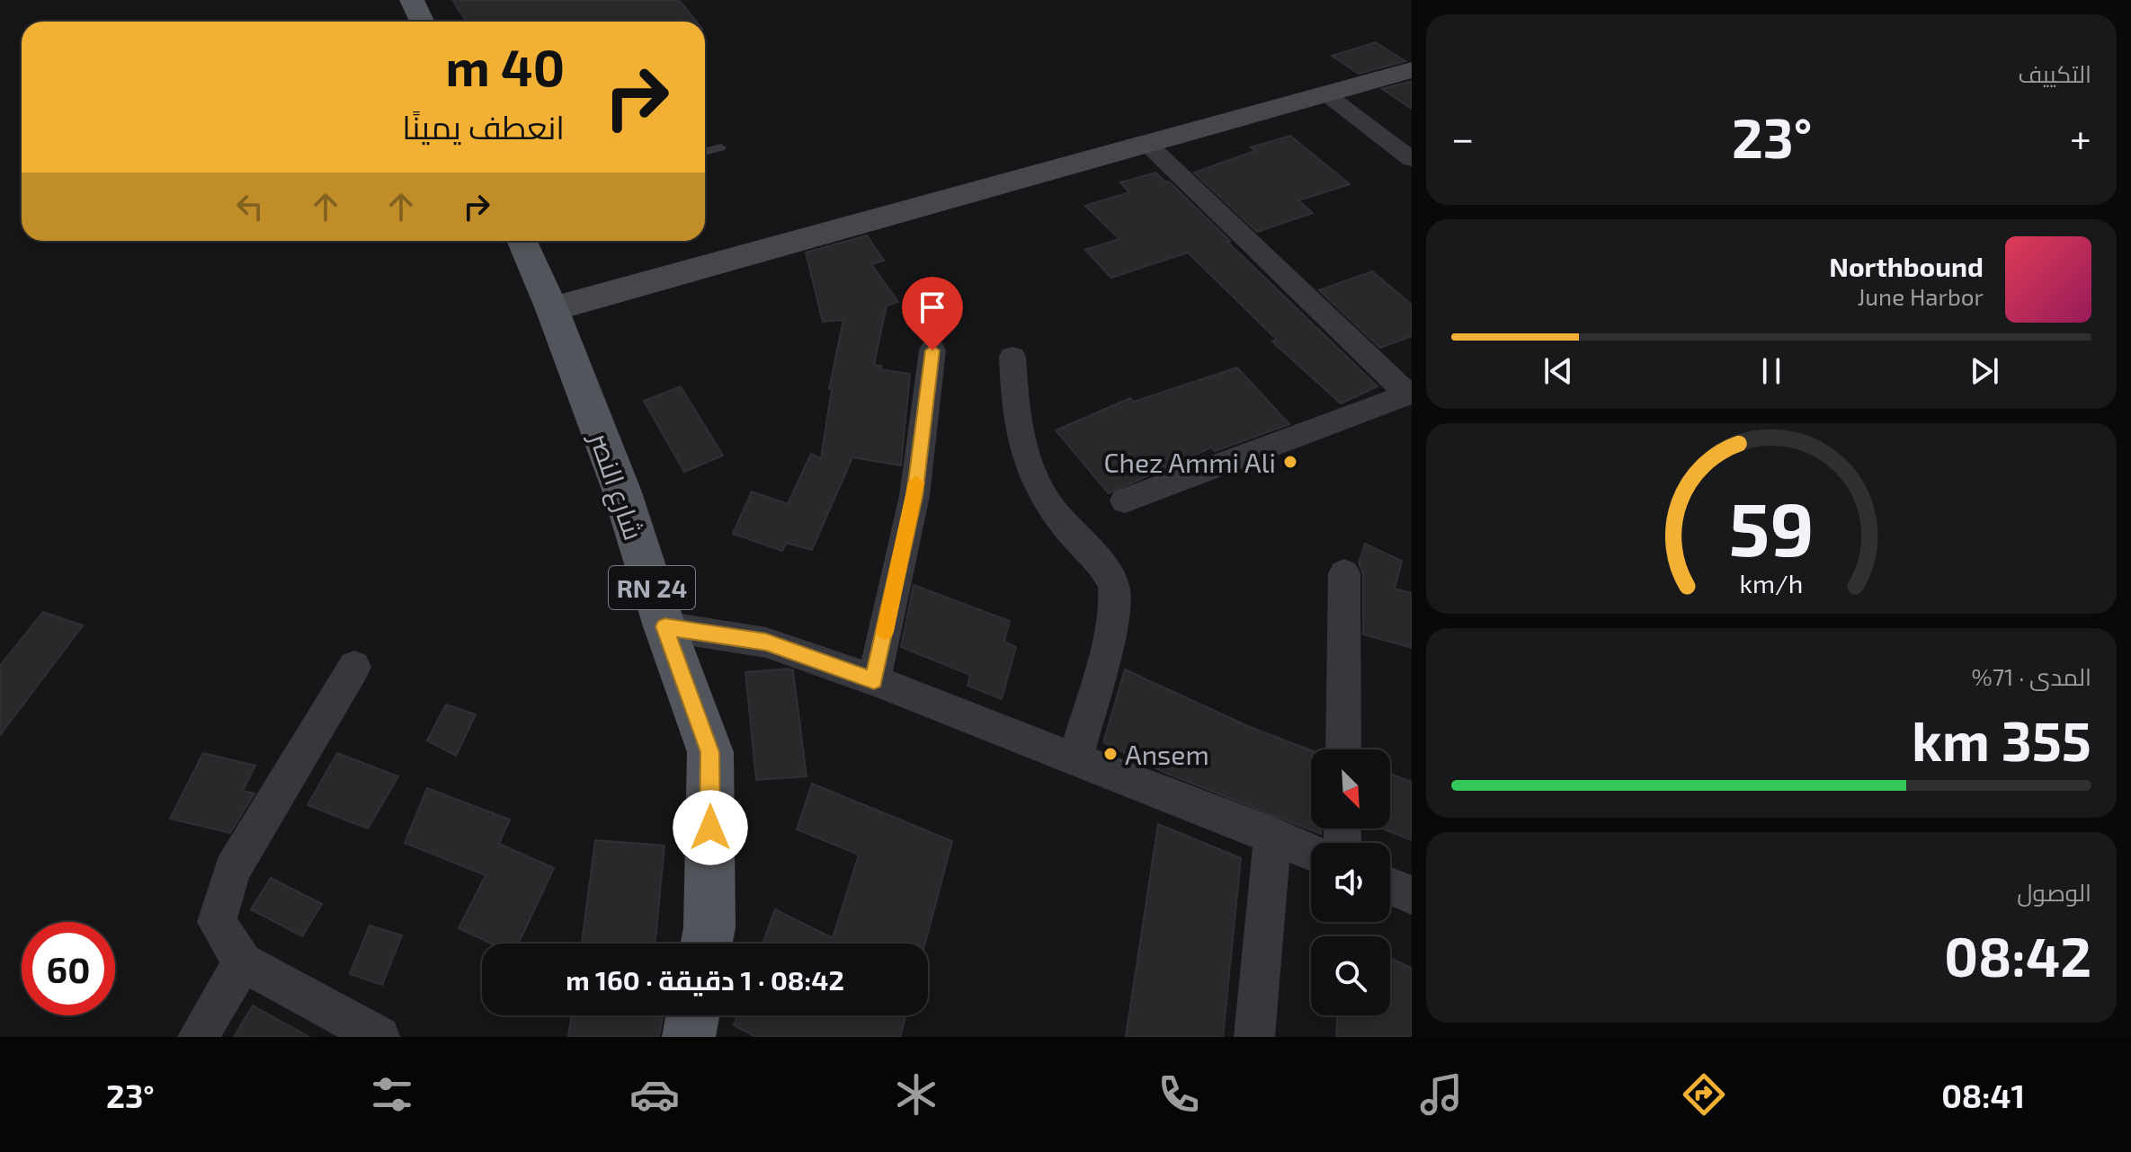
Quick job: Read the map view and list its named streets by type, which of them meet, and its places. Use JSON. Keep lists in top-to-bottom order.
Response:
{
  "streets": {
    "main road": ["شارع النصر", "RN 24"]
  },
  "places": ["Chez Ammi Ali", "Ansem"],
  "north": "bottom right",
  "page": {
    "tile": [
      "التكييف",
      ["المدى · 71%", "355 km"],
      ["الوصول", "08:42"]
    ],
    "turn": ["40 m", "انعطف يمينًا"],
    "heat": ["−", "23°", "+"],
    "song": ["Northbound", "June Harbor"],
    "limit": "60",
    "trip": "08:42 · 1 دقيقة · 160 m",
    "tabs": ["08:41", "23°"],
    "gauge": ["59", "km/h"]
  }
}
